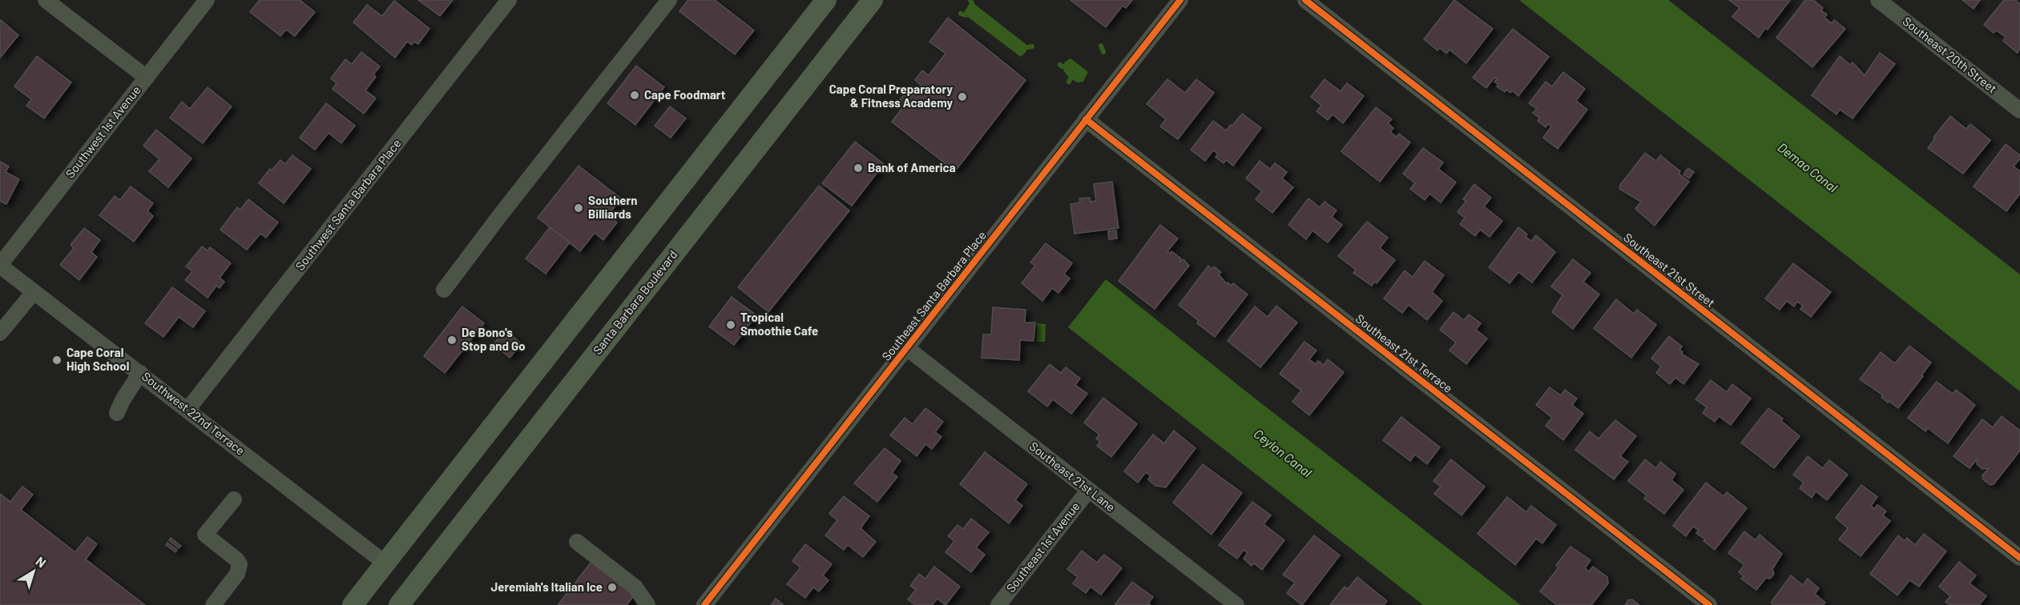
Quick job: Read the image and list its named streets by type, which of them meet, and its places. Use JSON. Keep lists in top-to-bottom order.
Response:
{
  "streets": {
    "main road": ["Santa Barbara Boulevard"],
    "street": [
      "Southeast 20th Street",
      "Southwest 1st Avenue",
      "Southwest Santa Barbara Place",
      "Southeast 21st Street",
      "Southeast Santa Barbara Place",
      "Southeast 21st Terrace",
      "Southwest 22nd Terrace",
      "Southeast 21st Lane",
      "Southeast 1st Avenue"
    ]
  },
  "crossings": [
    ["Southwest 1st Avenue", "Southwest 22nd Terrace"],
    ["Southwest Santa Barbara Place", "Southwest 22nd Terrace"],
    ["Southeast Santa Barbara Place", "Southeast 21st Terrace"],
    ["Southeast Santa Barbara Place", "Southeast 21st Lane"],
    ["Southeast 21st Lane", "Southeast 1st Avenue"]
  ],
  "water": ["Demao Canal", "Ceylon Canal"],
  "places": [
    "Cape Foodmart",
    "Cape Coral Preparatory & Fitness Academy",
    "Bank of America",
    "Southern Billiards",
    "Tropical Smoothie Cafe",
    "De Bono's Stop and Go",
    "Cape Coral High School",
    "Jeremiah's Italian Ice"
  ],
  "north": "top right"
}
